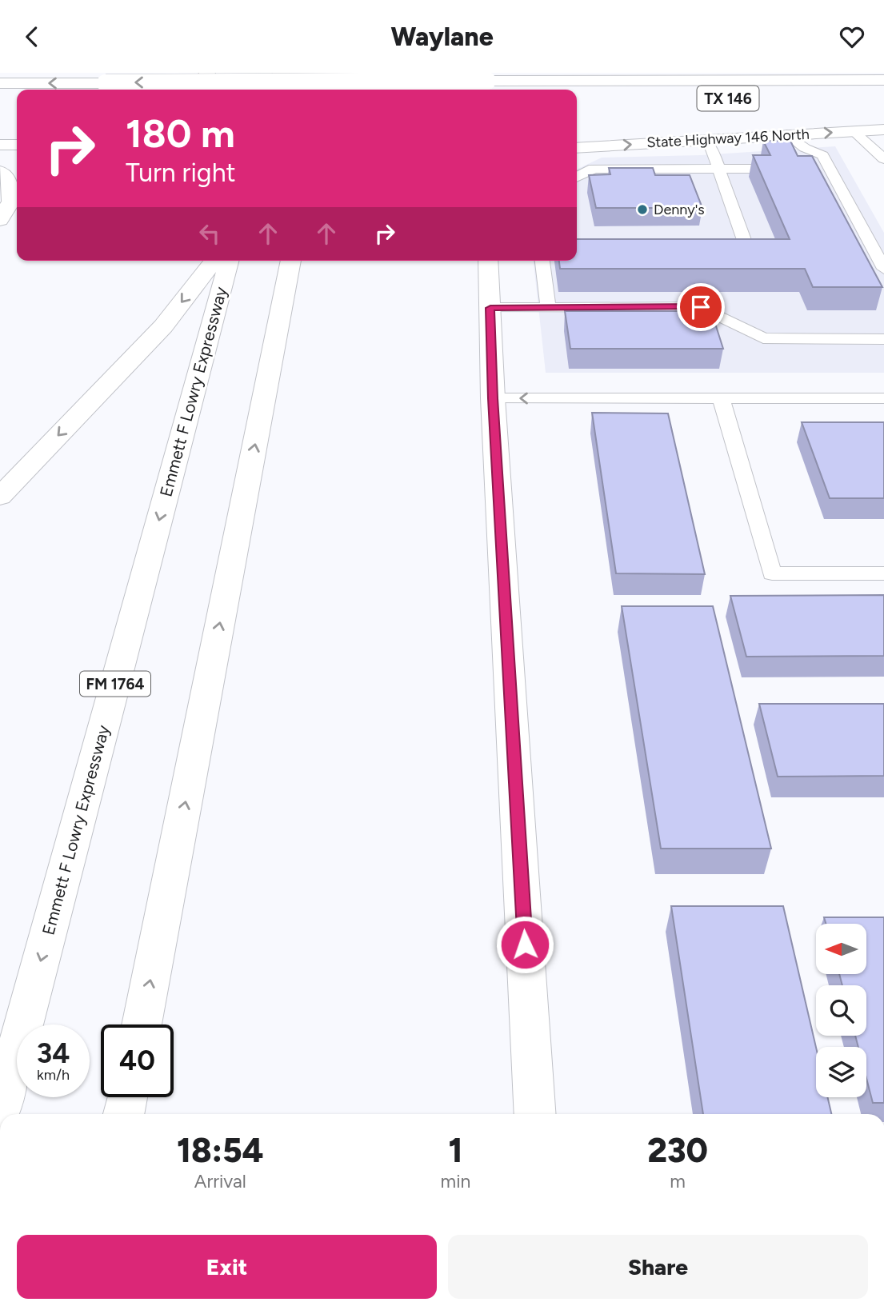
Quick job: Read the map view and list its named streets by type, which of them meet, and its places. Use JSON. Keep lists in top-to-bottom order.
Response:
{
  "streets": {
    "main road": [
      "TX 146",
      "State Highway 146 North",
      "Emmett F Lowry Expressway",
      "FM 1764"
    ]
  },
  "places": ["Denny's"],
  "north": "left",
  "page": {
    "header": "Waylane",
    "turn": ["180 m", "Turn right"],
    "speed": "34 km/h",
    "limit": "40",
    "eta": [
      "18:54",
      "Arrival",
      "1",
      "min",
      "230",
      "m"
    ],
    "buttons": ["Exit", "Share"]
  }
}
